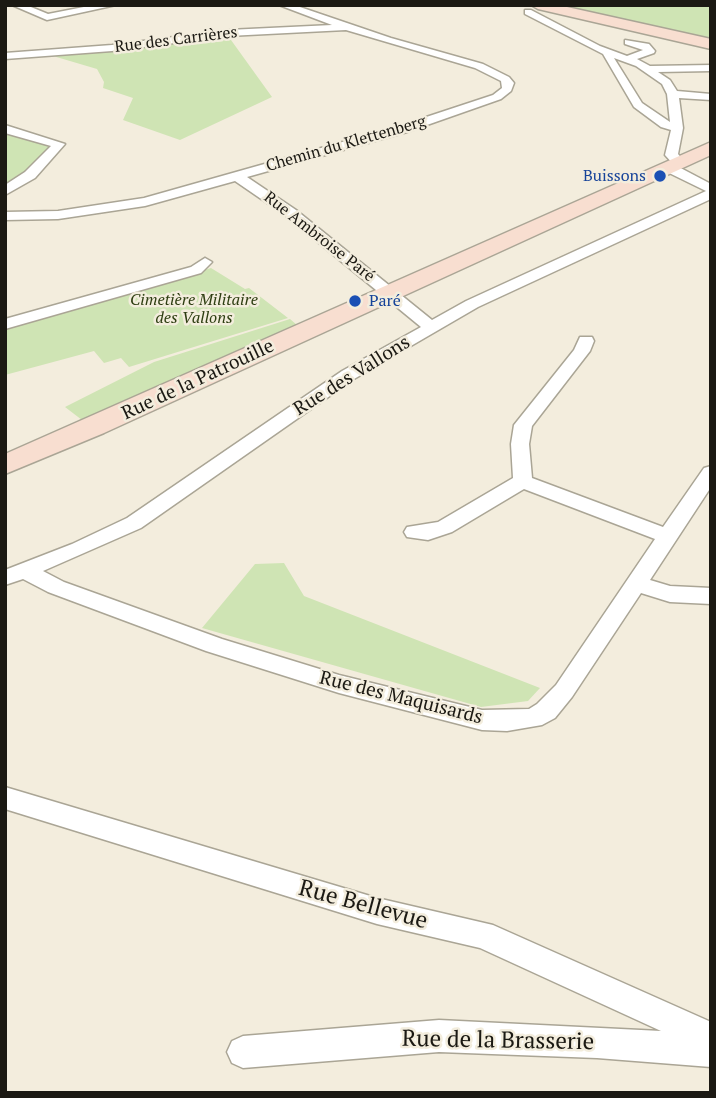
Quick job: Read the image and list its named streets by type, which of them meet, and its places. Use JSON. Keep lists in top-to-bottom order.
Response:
{
  "streets": {
    "street": [
      "Rue des Carrières",
      "Chemin du Klettenberg",
      "Rue Ambroise Paré",
      "Rue des Vallons",
      "Rue de la Patrouille",
      "Rue des Maquisards",
      "Rue Bellevue",
      "Rue de la Brasserie"
    ]
  },
  "crossings": [
    ["Rue des Carrières", "Chemin du Klettenberg"],
    ["Chemin du Klettenberg", "Rue Ambroise Paré"],
    ["Rue Ambroise Paré", "Rue des Vallons"],
    ["Rue Ambroise Paré", "Rue de la Patrouille"],
    ["Rue des Vallons", "Rue des Maquisards"]
  ],
  "parks": ["Cimetière Militaire des Vallons"],
  "places": ["Buissons", "Paré"]
}
